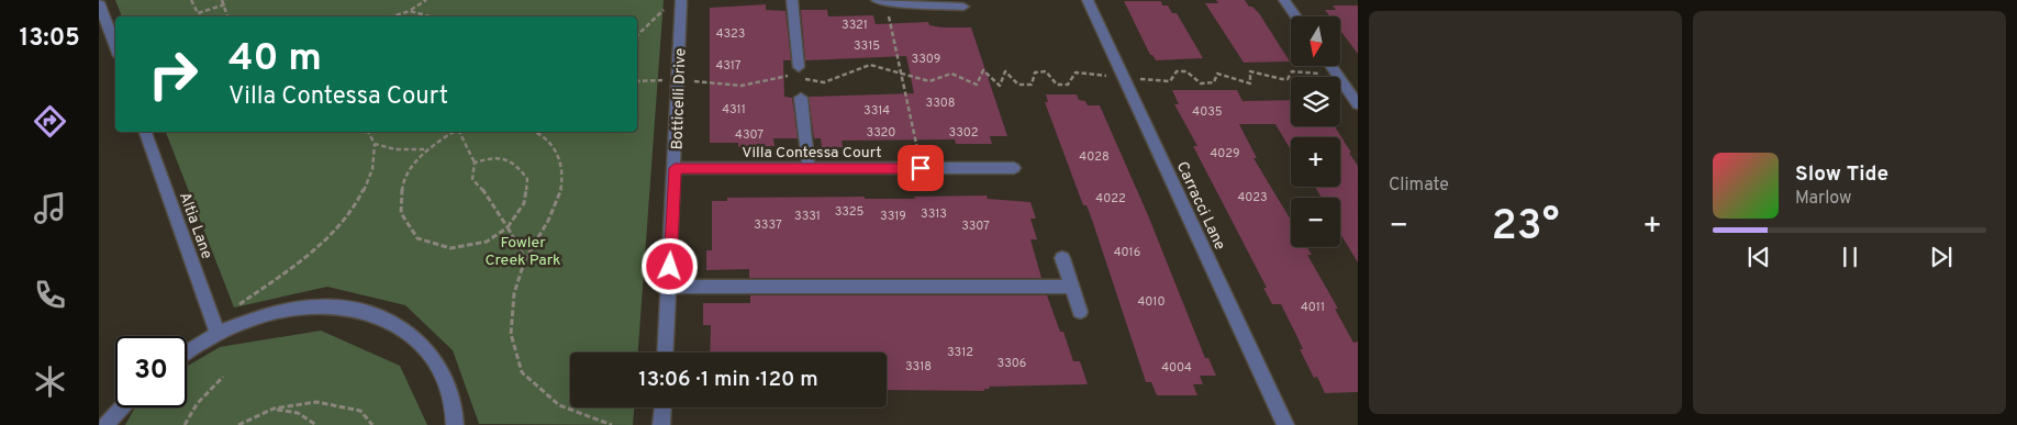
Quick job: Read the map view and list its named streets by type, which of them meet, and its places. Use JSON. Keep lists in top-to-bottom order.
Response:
{
  "streets": {
    "street": [
      "Botticelli Drive",
      "Villa Contessa Court",
      "Carracci Lane",
      "Altia Lane"
    ]
  },
  "crossings": [
    ["Botticelli Drive", "Villa Contessa Court"]
  ],
  "parks": ["Fowler Creek Park"],
  "house_numbers": [
    "3321",
    "4323",
    "3315",
    "3309",
    "4317",
    "3308",
    "4311",
    "3314",
    "4035",
    "3320",
    "3302",
    "4307",
    "4029",
    "4028",
    "4023",
    "4022",
    "3325",
    "3313",
    "3331",
    "3319",
    "3337",
    "3307",
    "4016",
    "4010",
    "4011",
    "3312",
    "3306",
    "3318",
    "4004"
  ],
  "north": "bottom",
  "page": {
    "tabs": "13:05",
    "tile": "Climate",
    "map_buttons": ["+", "−"],
    "turn": ["40 m", "Villa Contessa Court"],
    "song": ["Slow Tide", "Marlow"],
    "heat": ["−", "23°", "+"],
    "limit": "30",
    "trip": "13:06 · 1 min · 120 m"
  }
}
